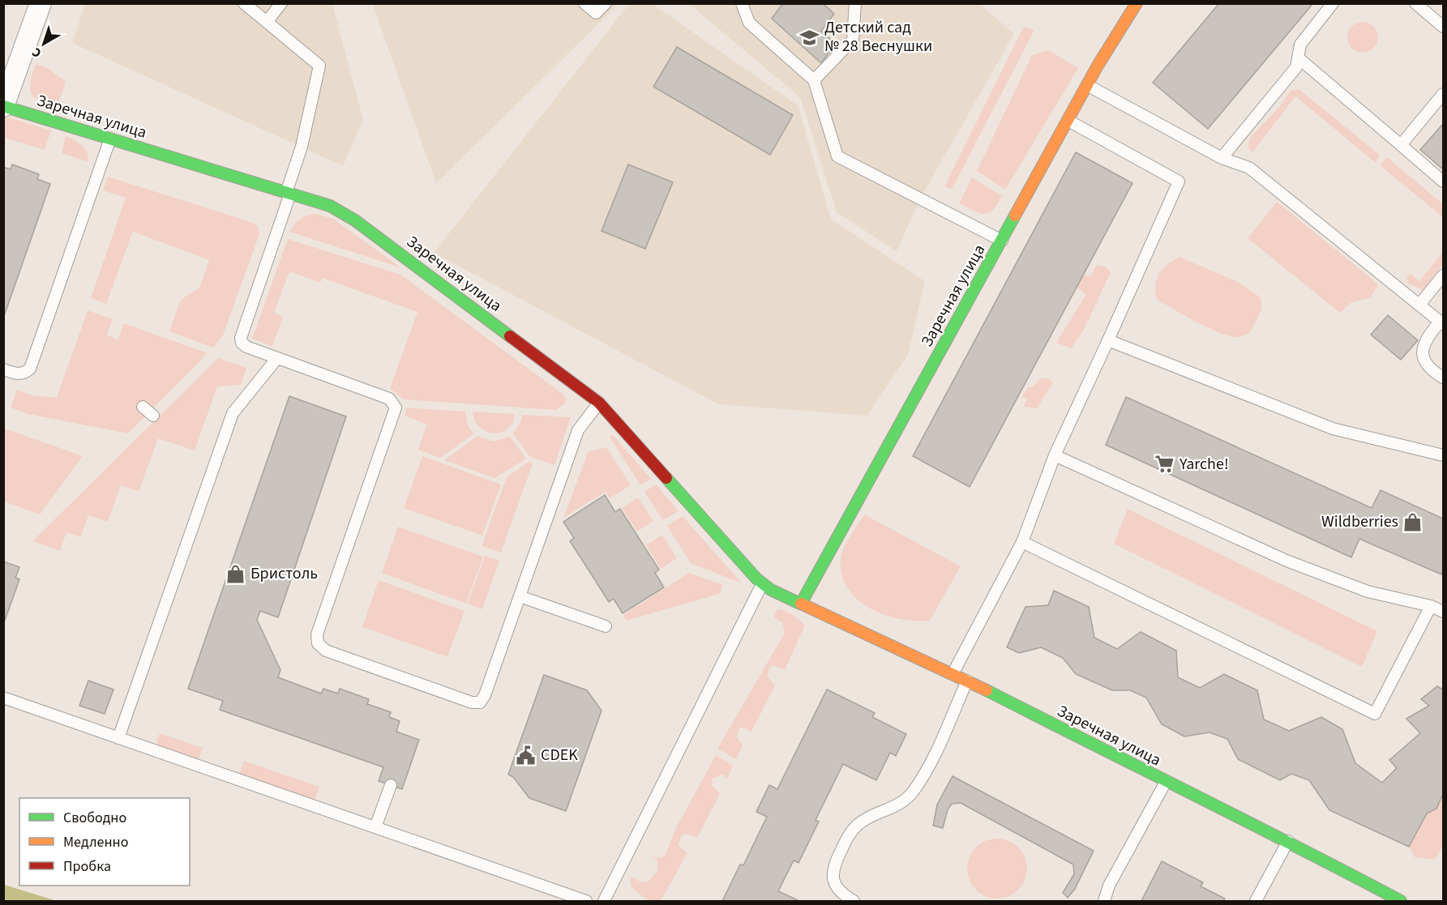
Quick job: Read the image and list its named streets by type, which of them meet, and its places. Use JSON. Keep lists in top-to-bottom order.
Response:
{
  "streets": {
    "street": ["Заречная улица"]
  },
  "places": {
    "school or university": ["Детский сад № 28 Веснушки"],
    "supermarket": ["Yarche!"],
    "shop": ["Wildberries", "Бристоль"],
    "public building": ["CDEK"]
  },
  "legend": ["Свободно", "Медленно", "Пробка"],
  "north": "bottom left"
}
